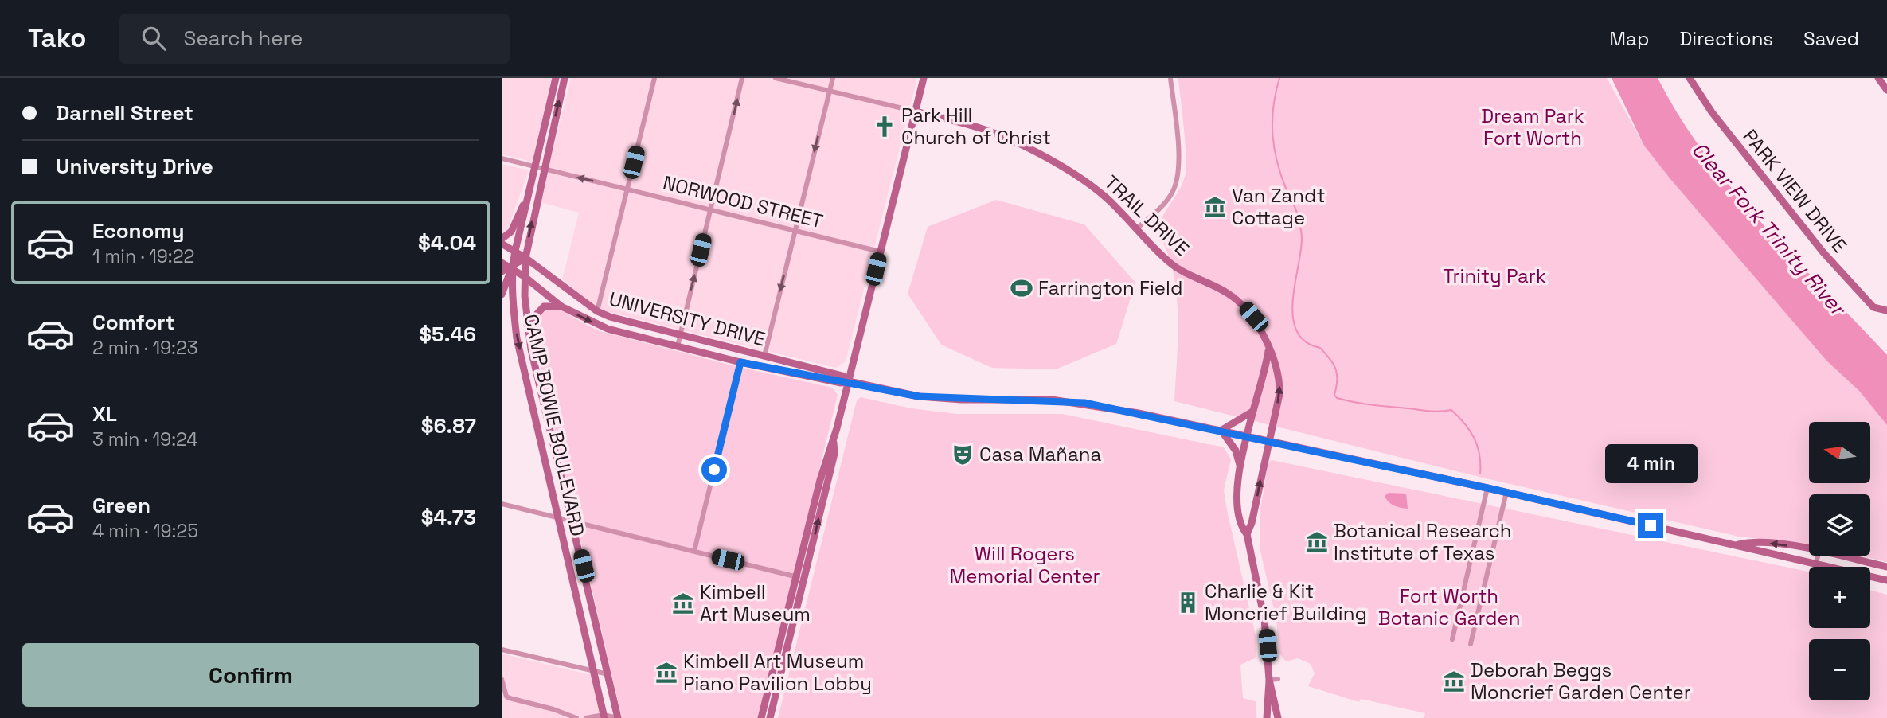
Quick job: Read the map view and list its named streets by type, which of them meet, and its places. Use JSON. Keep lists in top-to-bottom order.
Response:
{
  "streets": {
    "main road": [
      "PARK VIEW DRIVE",
      "TRAIL DRIVE",
      "UNIVERSITY DRIVE",
      "CAMP BOWIE BOULEVARD"
    ],
    "street": ["NORWOOD STREET"]
  },
  "crossings": [
    ["NORWOOD STREET", "CAMP BOWIE BOULEVARD"],
    ["TRAIL DRIVE", "UNIVERSITY DRIVE"],
    ["UNIVERSITY DRIVE", "CAMP BOWIE BOULEVARD"]
  ],
  "water": ["Clear Fork Trinity River"],
  "parks": [
    "Dream Park Fort Worth",
    "Trinity Park",
    "Will Rogers Memorial Center",
    "Fort Worth Botanic Garden"
  ],
  "places": {
    "church": ["Park Hill Church of Christ"],
    "museum": [
      "Van Zandt Cottage",
      "Botanical Research Institute of Texas",
      "Kimbell Art Museum",
      "Kimbell Art Museum Piano Pavilion Lobby",
      "Deborah Beggs Moncrief Garden Center"
    ],
    "sports": ["Farrington Field"],
    "theatre": ["Casa Mañana"],
    "building": ["Charlie & Kit Moncrief Building"]
  },
  "north": "left",
  "page": {
    "header": "Tako",
    "search": "Search here",
    "nav": ["Map", "Directions", "Saved"],
    "banner": ["Darnell Street", "University Drive"],
    "list": [
      {
        "name": "Economy",
        "note": "1 min · 19:22",
        "value": "$4.04"
      },
      {
        "name": "Comfort",
        "note": "2 min · 19:23",
        "value": "$5.46"
      },
      {
        "name": "XL",
        "note": "3 min · 19:24",
        "value": "$6.87"
      },
      {
        "name": "Green",
        "note": "4 min · 19:25",
        "value": "$4.73"
      }
    ],
    "map_buttons": ["+", "−"],
    "bubble": "4 min",
    "buttons": "Confirm"
  }
}
